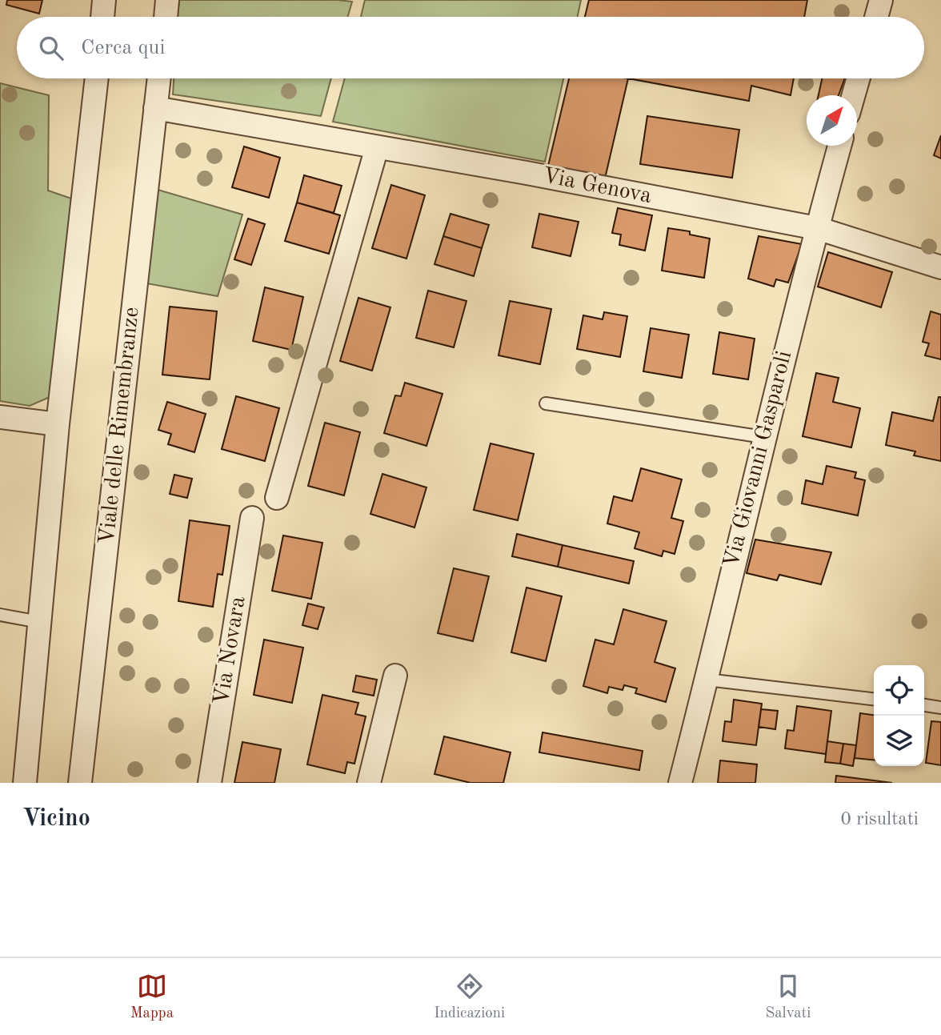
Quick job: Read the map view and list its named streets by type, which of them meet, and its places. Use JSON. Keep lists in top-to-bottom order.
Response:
{
  "streets": {
    "street": [
      "Via Genova",
      "Viale delle Rimembranze",
      "Via Giovanni Gasparoli",
      "Via Novara"
    ]
  },
  "crossings": [
    ["Via Genova", "Viale delle Rimembranze"],
    ["Via Genova", "Via Giovanni Gasparoli"]
  ],
  "north": "top right",
  "page": {
    "search": "Cerca qui",
    "heading": ["Vicino", "0 risultati"],
    "nav": ["Mappa", "Indicazioni", "Salvati"]
  }
}
